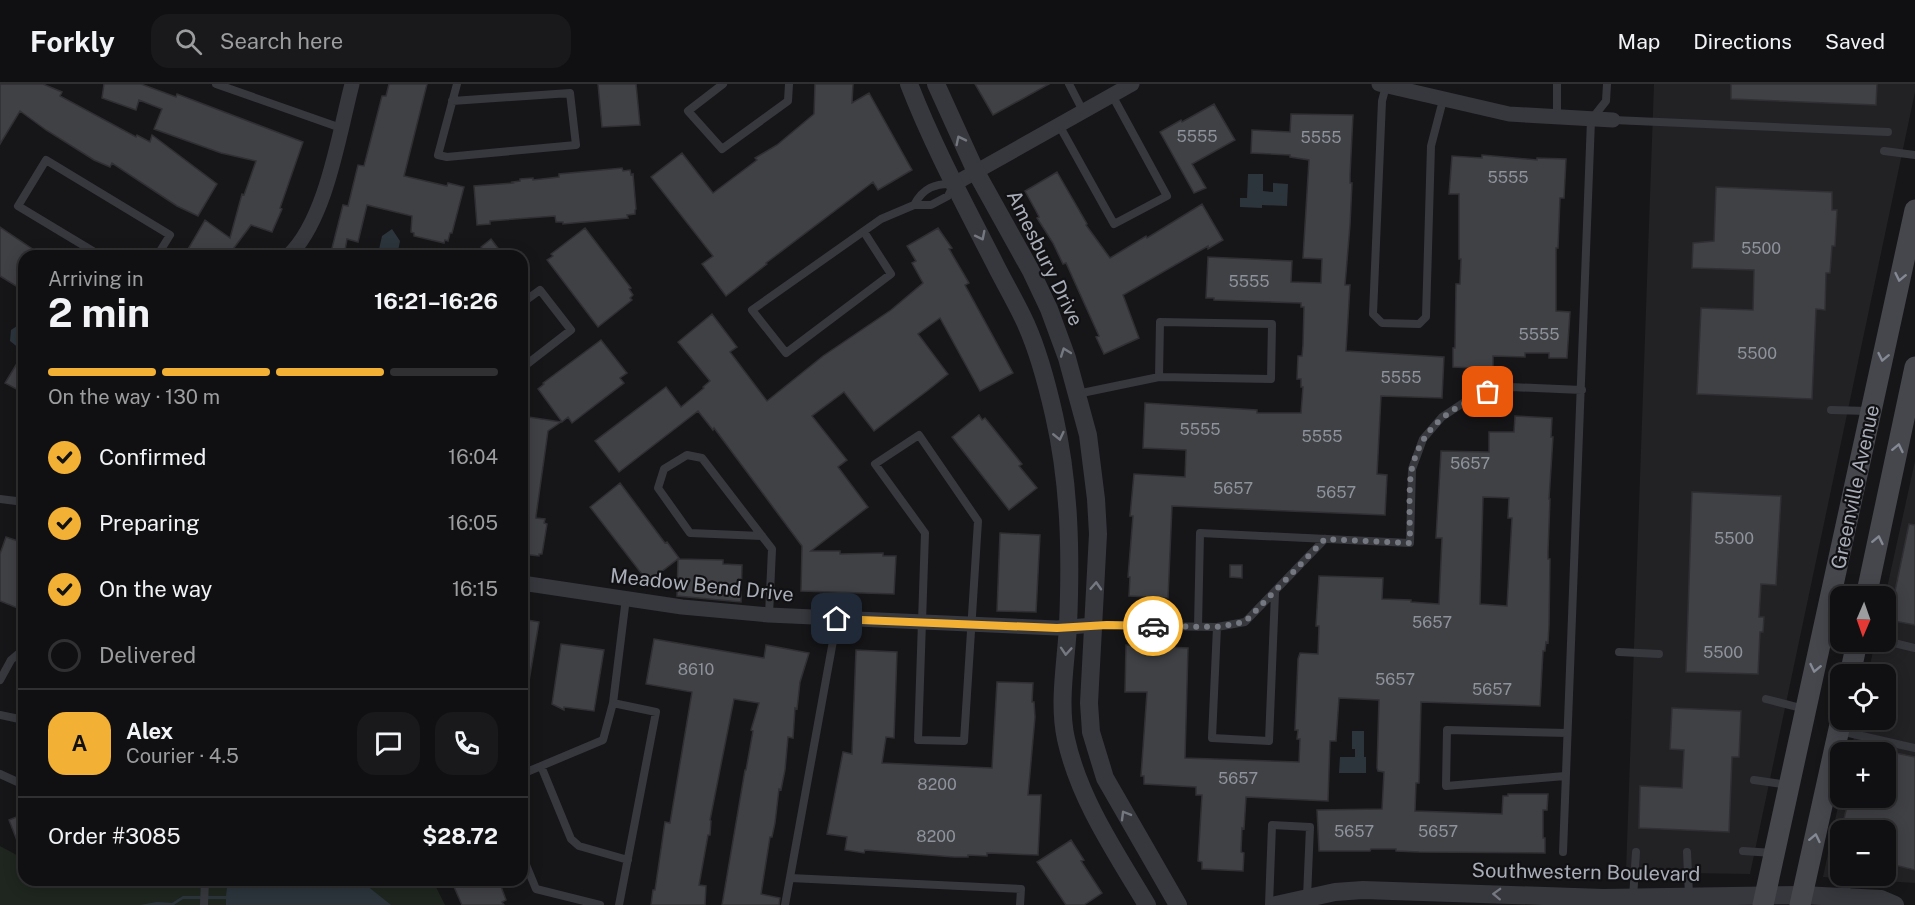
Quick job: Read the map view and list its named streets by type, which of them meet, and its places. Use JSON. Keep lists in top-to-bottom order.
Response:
{
  "streets": {
    "main road": ["Greenville Avenue"],
    "street": ["Amesbury Drive", "Meadow Bend Drive", "Southwestern Boulevard"]
  },
  "crossings": [
    ["Amesbury Drive", "Meadow Bend Drive"],
    ["Greenville Avenue", "Southwestern Boulevard"]
  ],
  "one_way": ["Southwestern Boulevard"],
  "house_numbers": [
    "5555",
    "5555",
    "5555",
    "5500",
    "5555",
    "5555",
    "5500",
    "5555",
    "5555",
    "5555",
    "5657",
    "5657",
    "5657",
    "5500",
    "5657",
    "5500",
    "8610",
    "5657",
    "5657",
    "5657",
    "8200",
    "5657",
    "5657",
    "8200"
  ],
  "north": "bottom",
  "page": {
    "header": "Forkly",
    "search": "Search here",
    "nav": ["Map", "Directions", "Saved"],
    "heading": ["2 min", "Arriving in", "16:21–16:26"],
    "panel": [
      "Alex",
      "Courier · 4.5",
      "Order #3085",
      "$28.72"
    ],
    "bar": "On the way · 130 m",
    "list": [
      ["Confirmed", "16:04"],
      ["Preparing", "16:05"],
      ["On the way", "16:15"],
      "Delivered"
    ],
    "map_buttons": ["+", "−"],
    "round": "A"
  }
}
